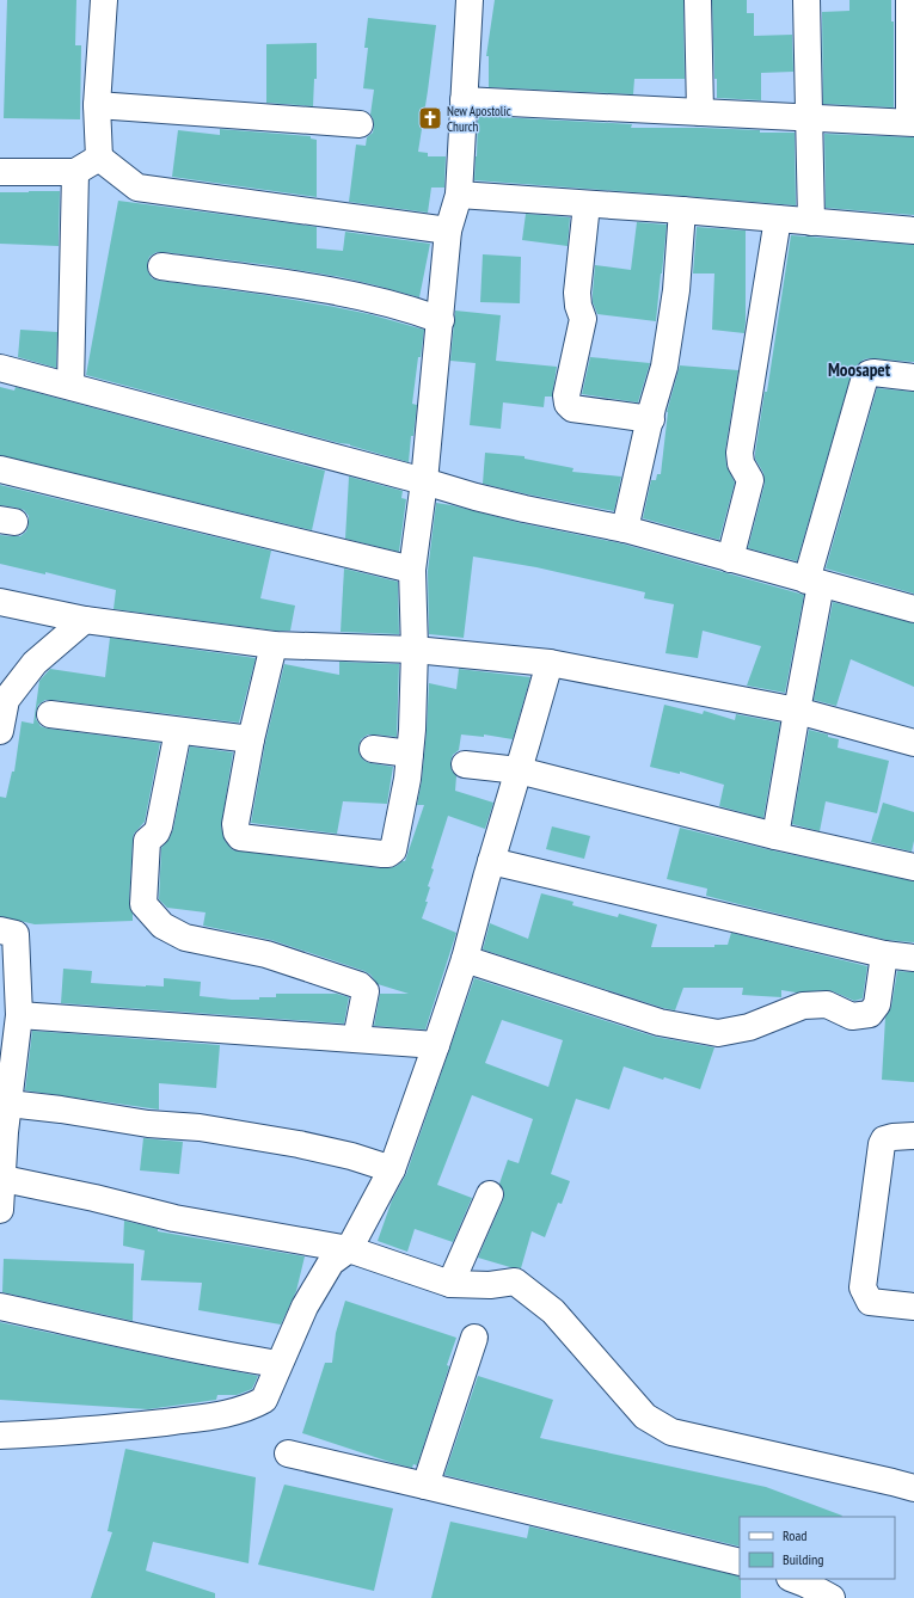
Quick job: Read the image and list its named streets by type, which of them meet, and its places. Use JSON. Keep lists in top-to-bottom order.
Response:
{
  "districts": ["Moosapet"],
  "places": {
    "church": ["New Apostolic Church"]
  },
  "legend": ["Road", "Building"]
}
